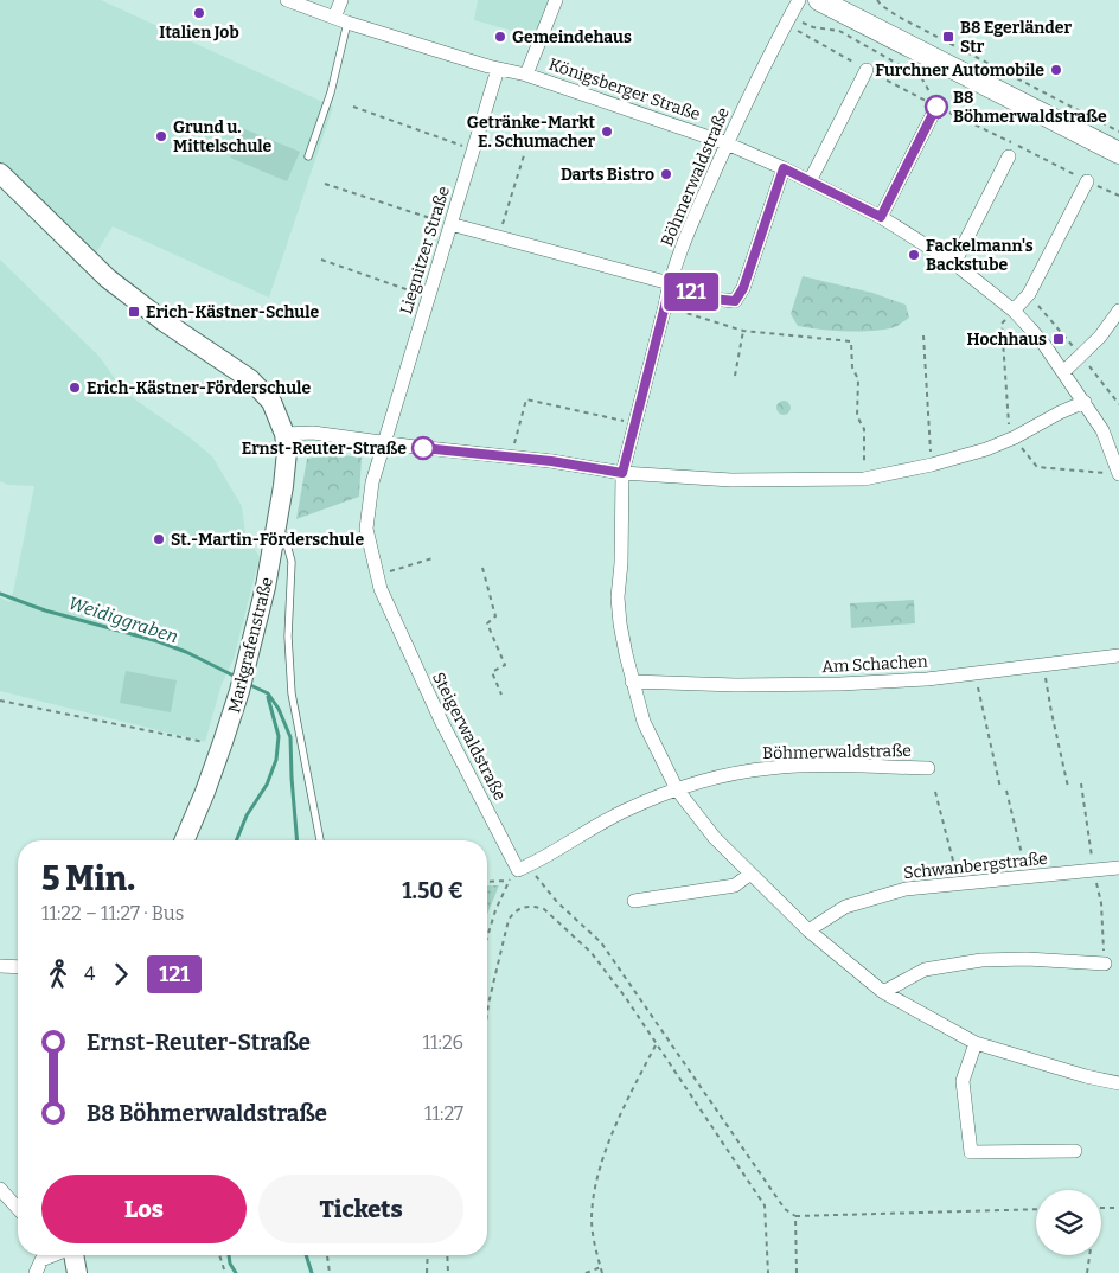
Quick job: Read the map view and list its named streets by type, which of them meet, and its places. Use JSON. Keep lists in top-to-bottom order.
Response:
{
  "streets": {
    "street": [
      "Königsberger Straße",
      "Böhmerwaldstraße",
      "Liegnitzer Straße",
      "Markgrafenstraße",
      "Am Schachen",
      "Steigerwaldstraße",
      "Schwanbergstraße"
    ]
  },
  "crossings": [
    ["Königsberger Straße", "Böhmerwaldstraße"],
    ["Königsberger Straße", "Liegnitzer Straße"],
    ["Böhmerwaldstraße", "Am Schachen"],
    ["Böhmerwaldstraße", "Schwanbergstraße"],
    ["Liegnitzer Straße", "Steigerwaldstraße"]
  ],
  "water": ["Weidiggraben"],
  "places": {
    "other": [
      "Italien Job",
      "Gemeindehaus",
      "Furchner Automobile",
      "B8 Böhmerwaldstraße",
      "Getränke-Markt E. Schumacher",
      "Grund u. Mittelschule",
      "Darts Bistro",
      "Fackelmann's Backstube",
      "Erich-Kästner-Förderschule",
      "Ernst-Reuter-Straße",
      "St.-Martin-Förderschule"
    ],
    "transit": ["B8 Egerländer Str", "Erich-Kästner-Schule", "Hochhaus"]
  },
  "lines": ["bus line 121"],
  "page": {
    "on_map": "121",
    "heading": ["5 Min.", "11:22 – 11:27 · Bus", "1.50 €"],
    "legs": ["4", "121"],
    "list": [
      {
        "name": "Ernst-Reuter-Straße",
        "value": "11:26"
      },
      {
        "name": "B8 Böhmerwaldstraße",
        "value": "11:27"
      }
    ],
    "buttons": ["Los", "Tickets"]
  }
}
